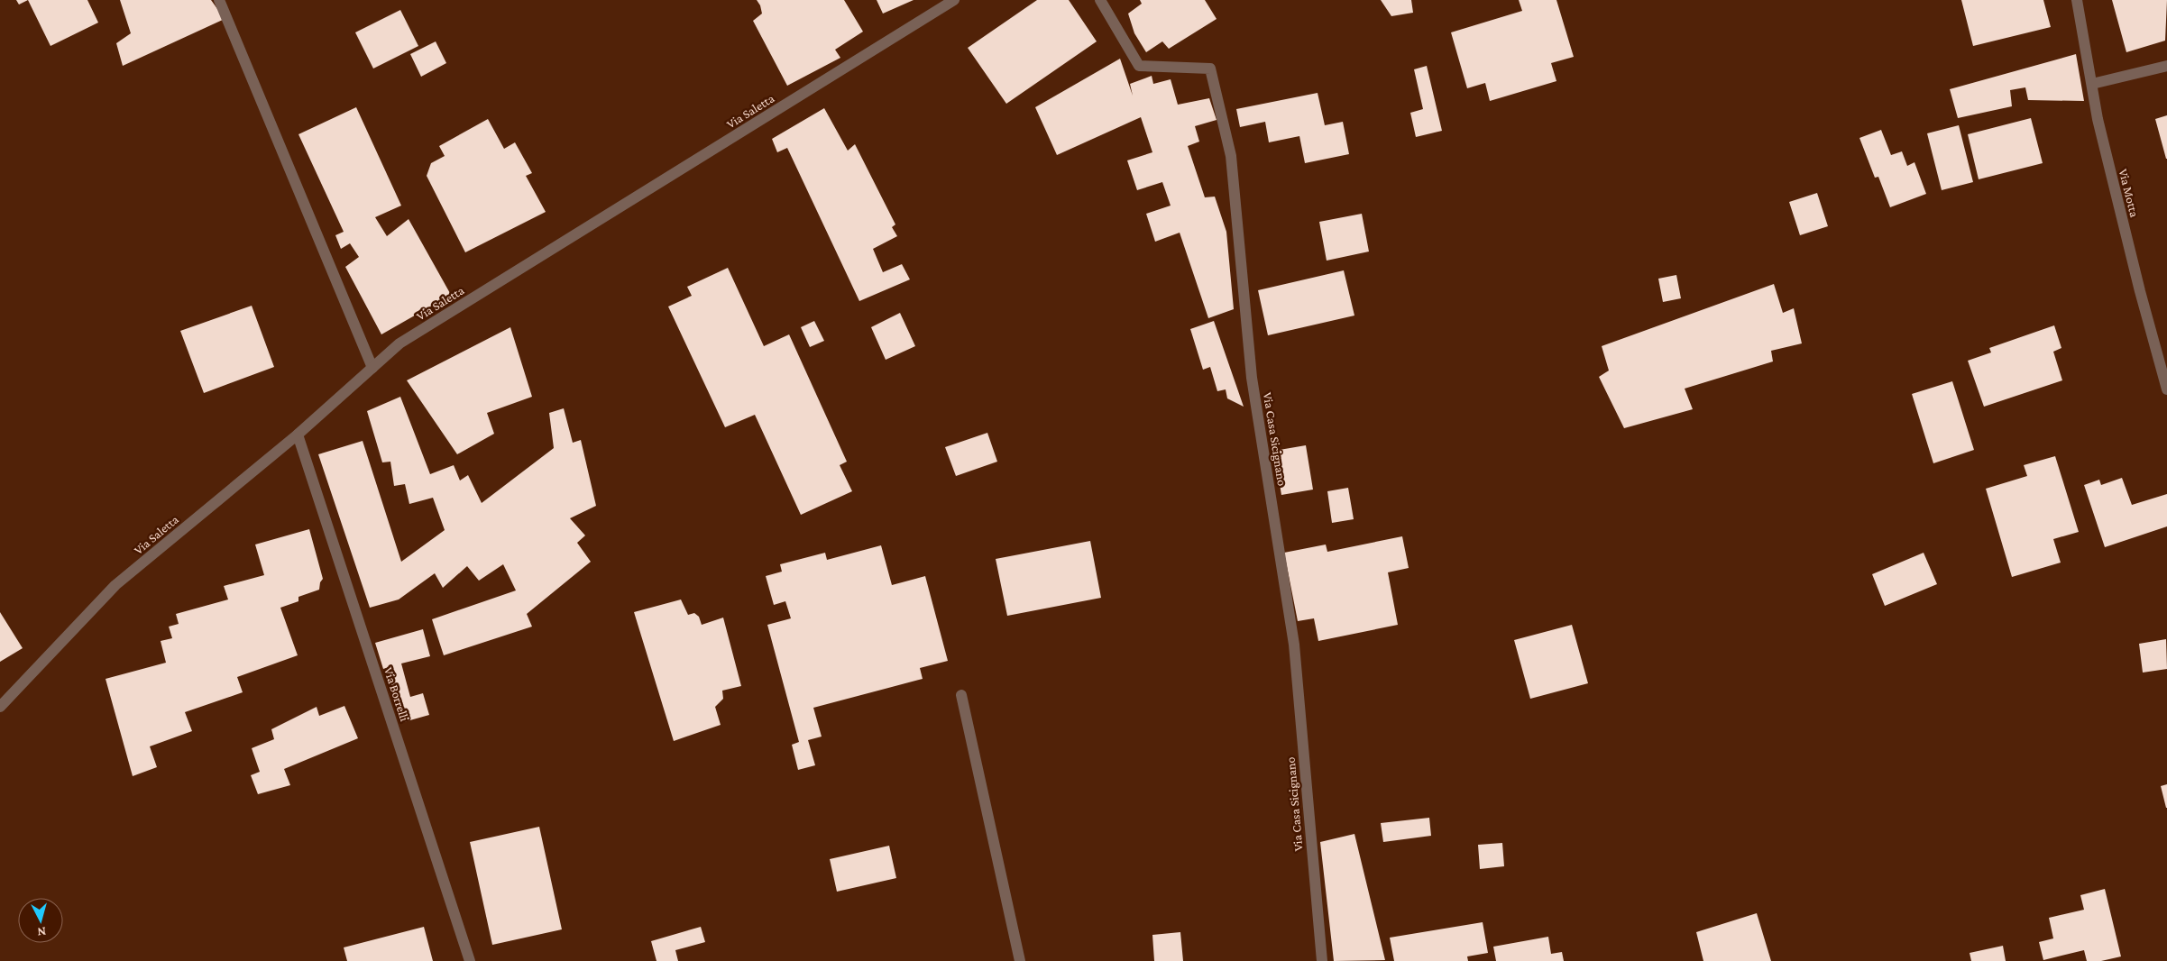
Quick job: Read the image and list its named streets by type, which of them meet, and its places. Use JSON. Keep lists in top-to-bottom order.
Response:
{
  "streets": {
    "street": [
      "Via Saletta",
      "Via Motta",
      "Via Casa Sicignano",
      "Via Borrelli"
    ]
  },
  "crossings": [
    ["Via Saletta", "Via Borrelli"]
  ],
  "north": "bottom"
}
